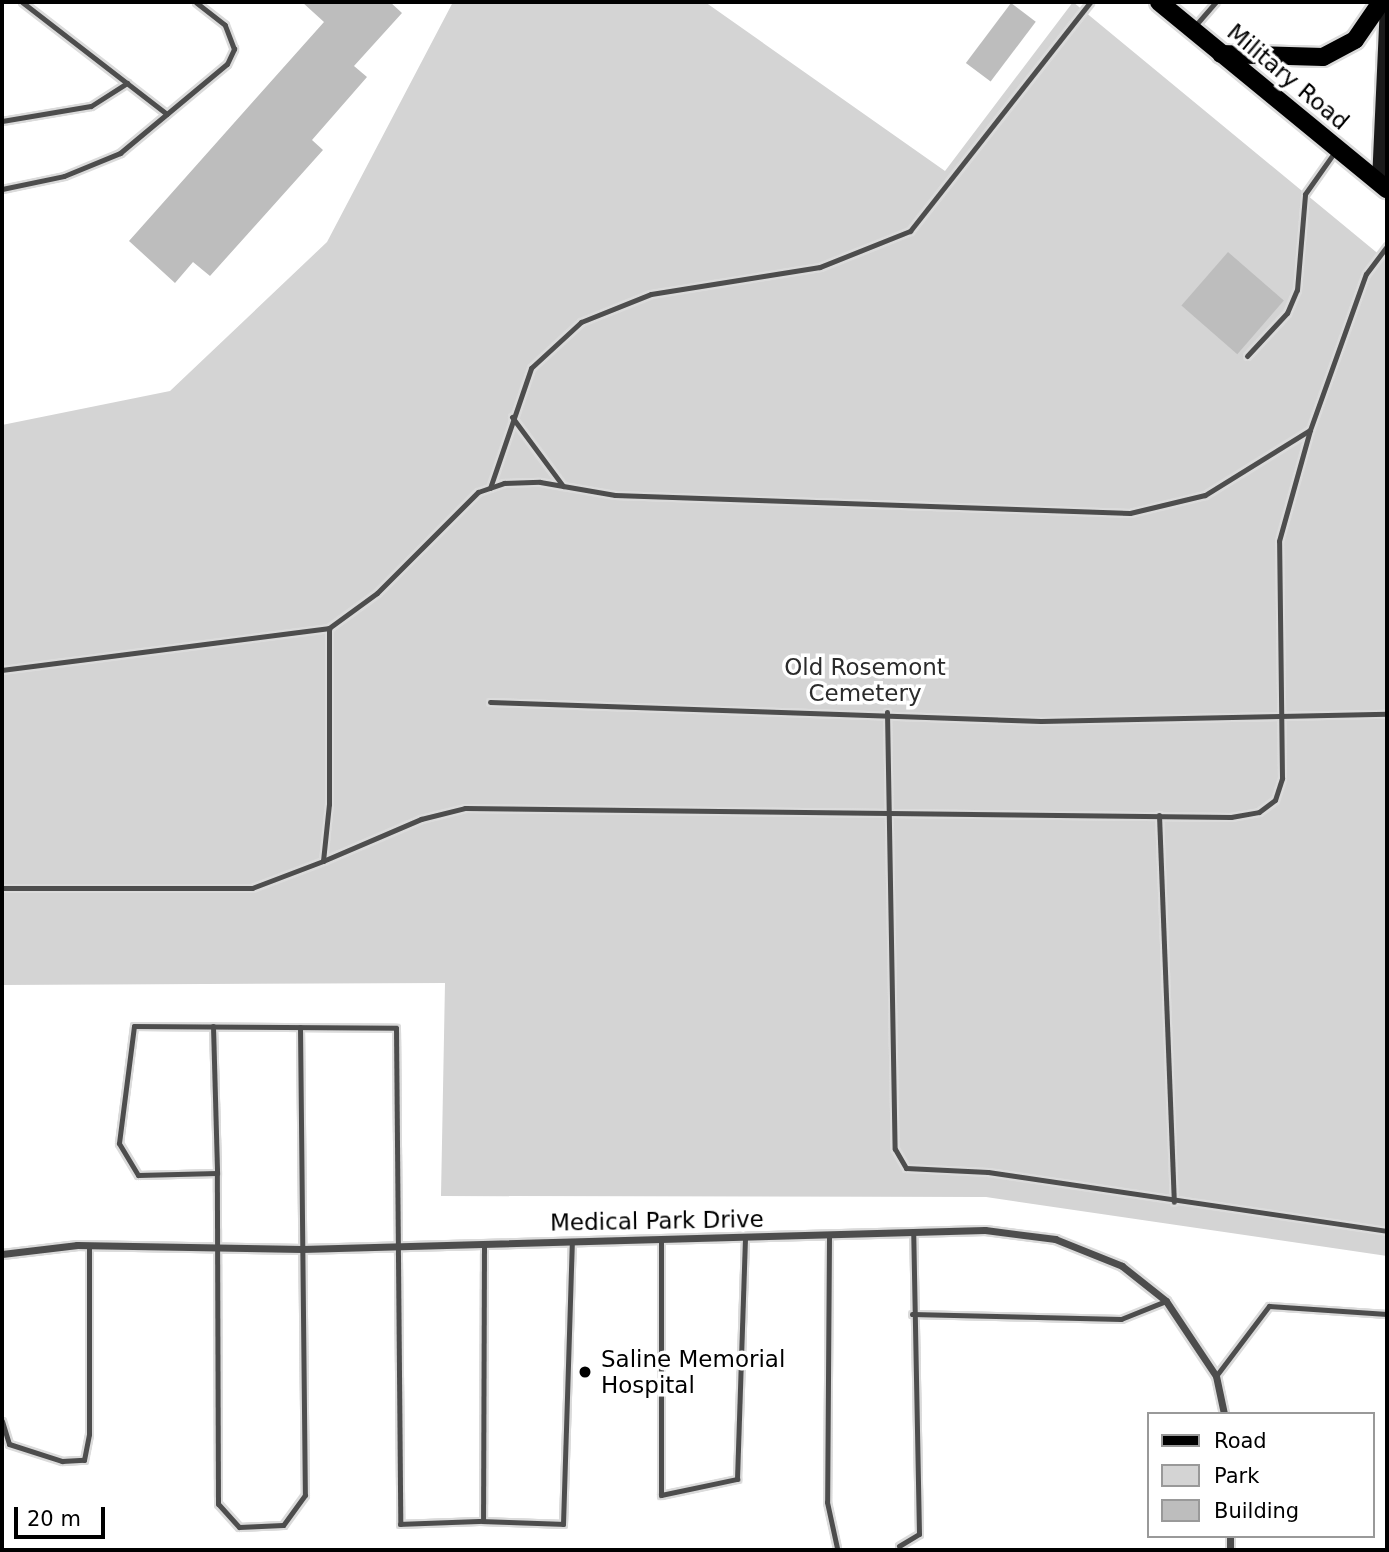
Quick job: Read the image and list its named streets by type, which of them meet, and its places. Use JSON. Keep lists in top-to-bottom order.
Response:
{
  "streets": {
    "main road": ["Military Road"],
    "street": ["Medical Park Drive"]
  },
  "parks": ["Old Rosemont Cemetery"],
  "places": ["Saline Memorial Hospital"],
  "legend": ["Road", "Park", "Building"],
  "scale_bar": "20 m"
}
